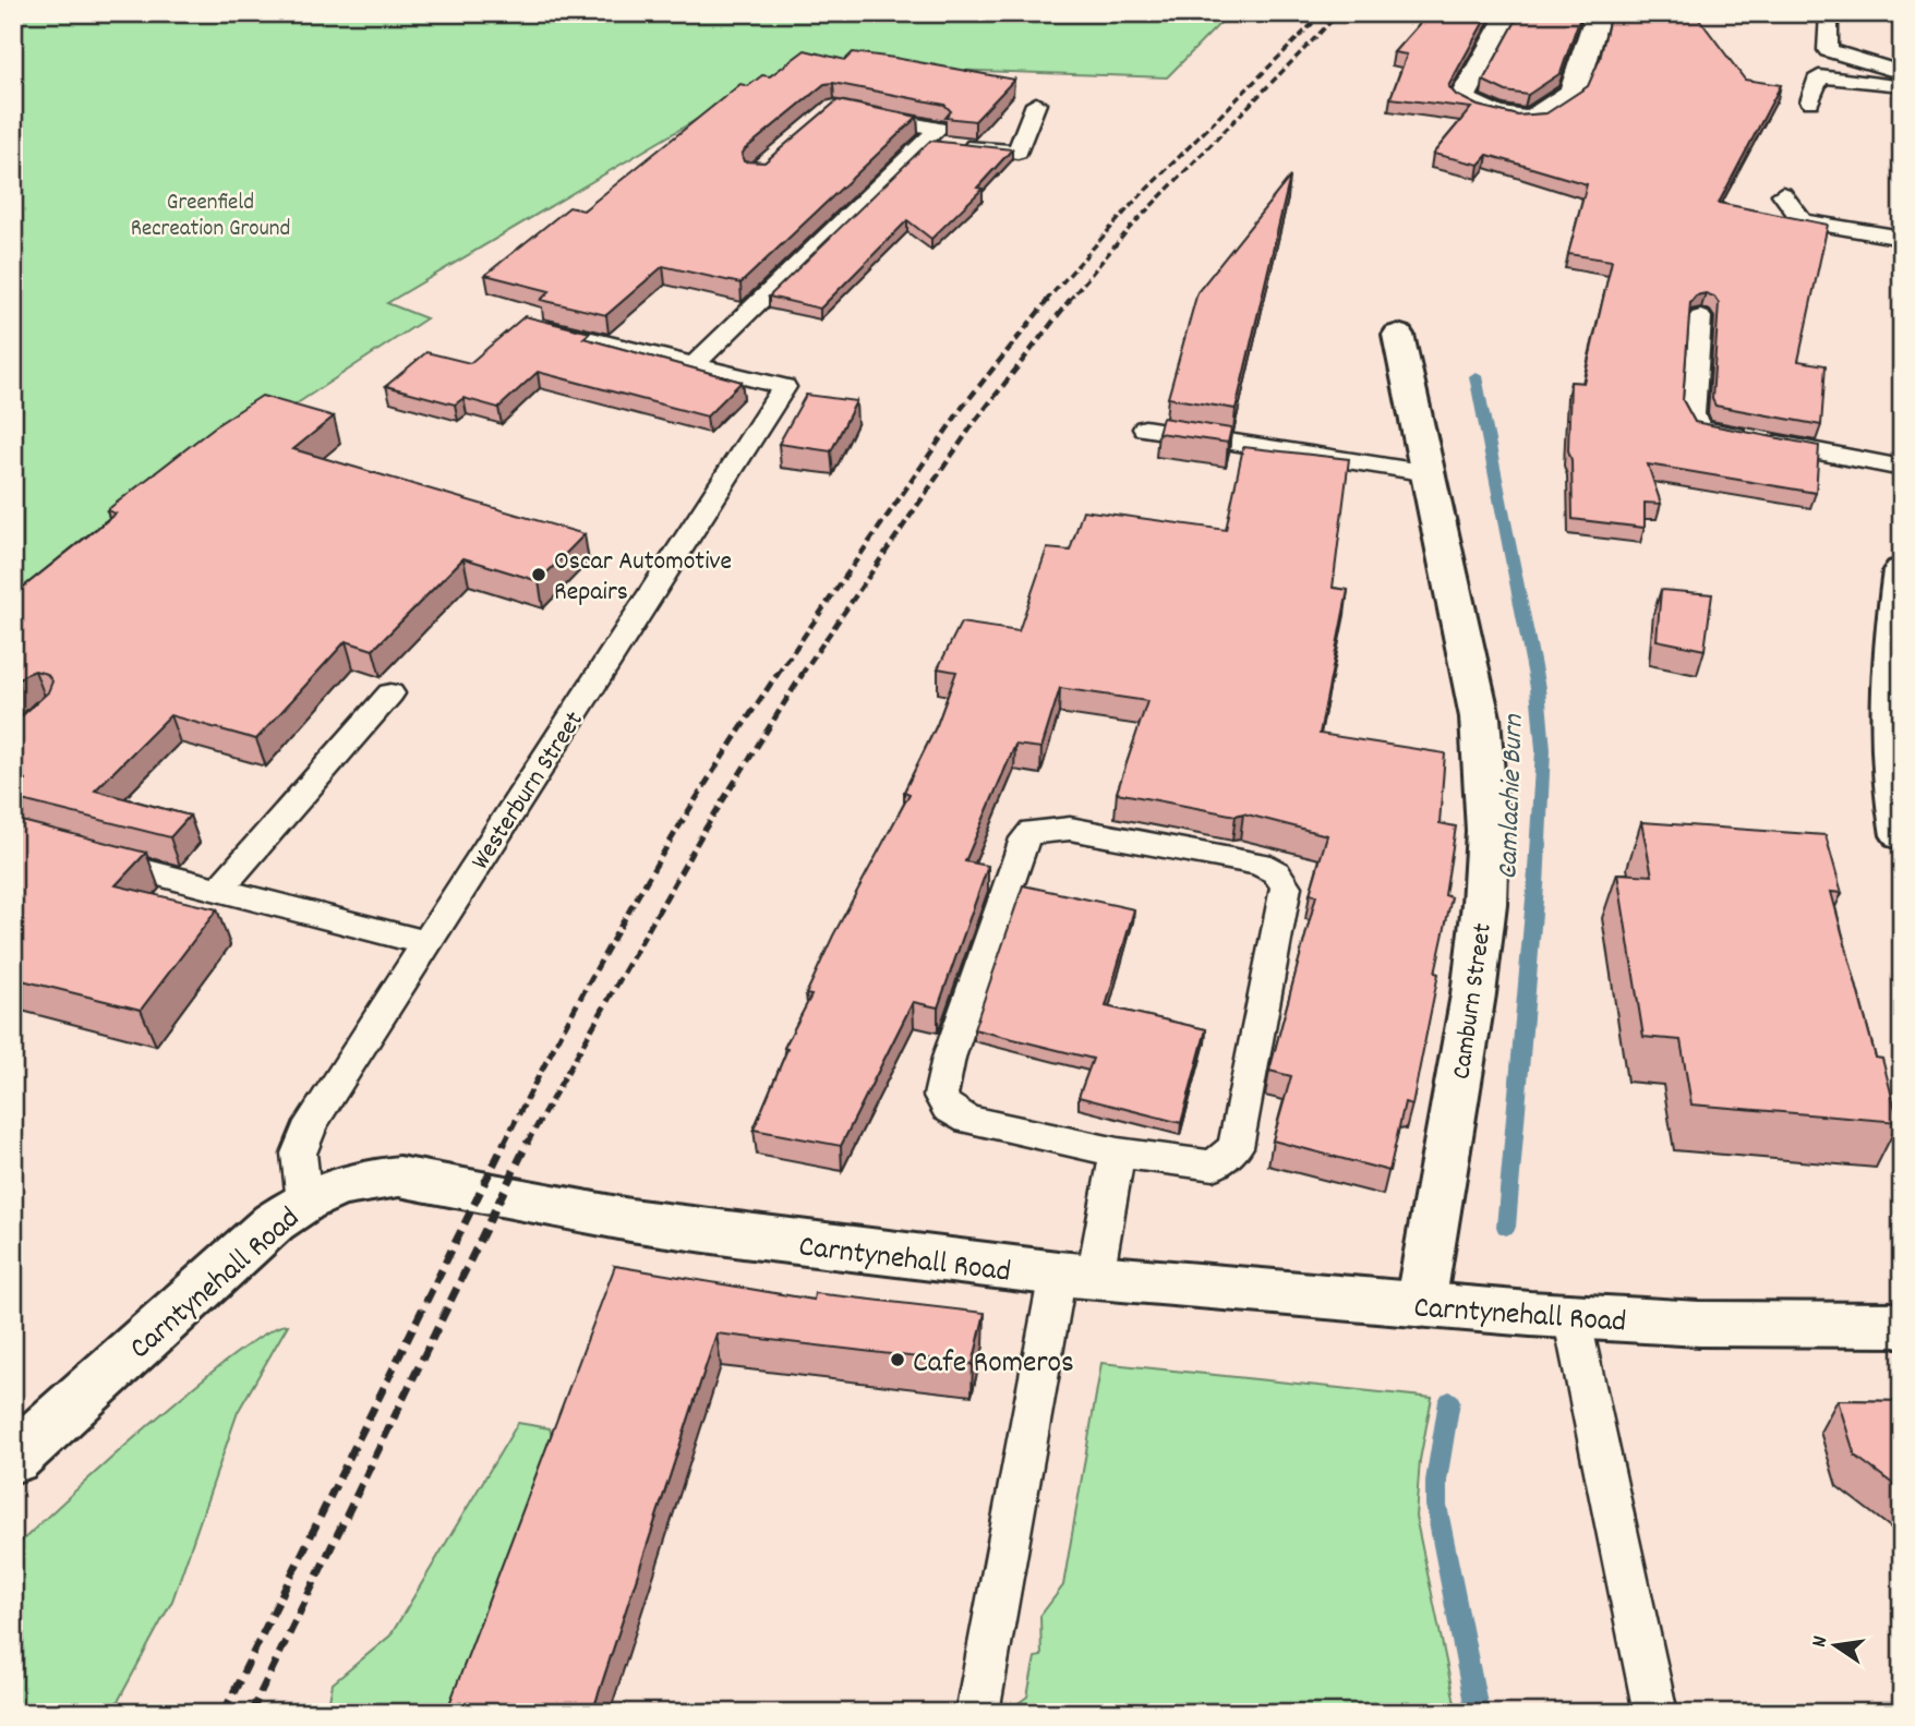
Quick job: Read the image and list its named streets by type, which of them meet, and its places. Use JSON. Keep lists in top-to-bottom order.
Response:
{
  "streets": {
    "street": ["Camburn Street", "Carntynehall Road"],
    "lane": ["Westerburn Street"]
  },
  "crossings": [
    ["Westerburn Street", "Carntynehall Road"],
    ["Camburn Street", "Carntynehall Road"]
  ],
  "water": ["Camlachie Burn"],
  "parks": ["Greenfield Recreation Ground"],
  "places": ["Oscar Automotive Repairs", "Cafe Romeros"],
  "north": "left"
}
